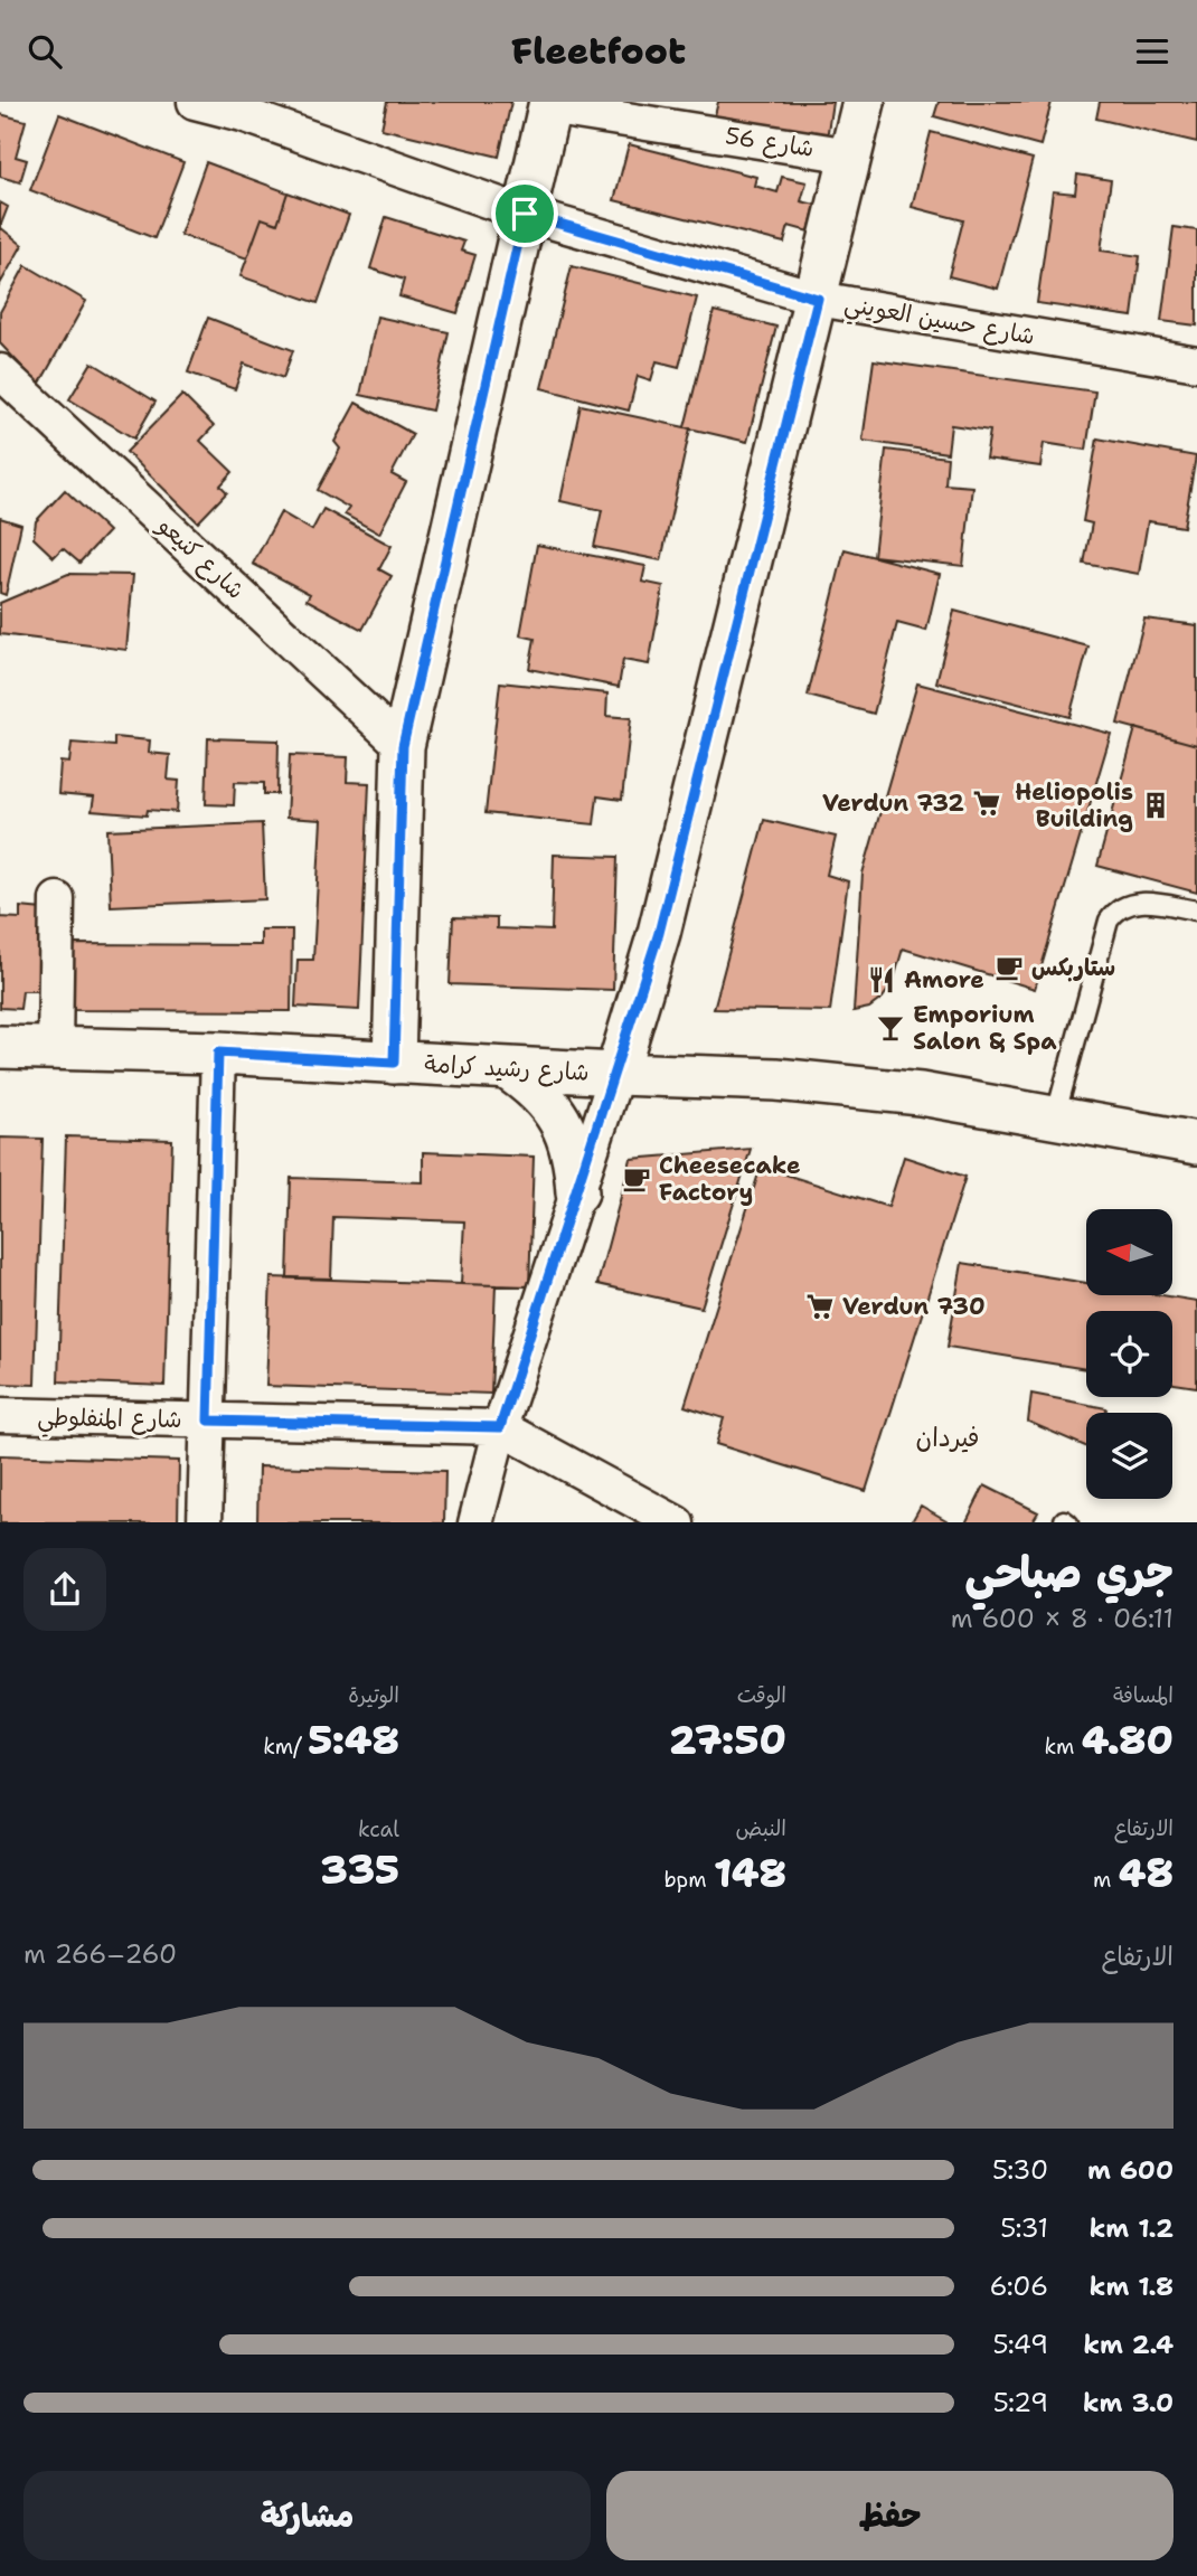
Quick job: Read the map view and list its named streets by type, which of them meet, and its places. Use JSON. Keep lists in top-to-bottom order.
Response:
{
  "streets": {
    "street": [
      "شارع 56",
      "شارع حسين العويني",
      "شارع كنيعو",
      "شارع رشيد كرامة",
      "شارع المنفلوطي"
    ]
  },
  "districts": ["فيردان"],
  "places": {
    "supermarket": ["Verdun 732", "Verdun 730"],
    "building": ["Heliopolis Building"],
    "cafe": ["ستاربكس", "Cheesecake Factory"],
    "restaurant": ["Amore"],
    "bar": ["Emporium Salon & Spa"]
  },
  "north": "left",
  "page": {
    "header": "Fleetfoot",
    "heading": ["جري صباحي", "06:11 · 8 × 600 m"],
    "stats": [
      ["المسافة", "4.80 km"],
      ["الوقت", "27:50"],
      ["الوتيرة", "5:48 /km"],
      ["الارتفاع", "48 m"],
      ["النبض", "148 bpm"],
      ["kcal", "335"]
    ],
    "chart": ["الارتفاع", "260–266 m"],
    "list": [
      {
        "name": "600 m",
        "note": "5:30"
      },
      {
        "name": "1.2 km",
        "note": "5:31"
      },
      {
        "name": "1.8 km",
        "note": "6:06"
      },
      {
        "name": "2.4 km",
        "note": "5:49"
      },
      {
        "name": "3.0 km",
        "note": "5:29"
      }
    ],
    "buttons": ["حفظ", "مشاركة"]
  }
}
